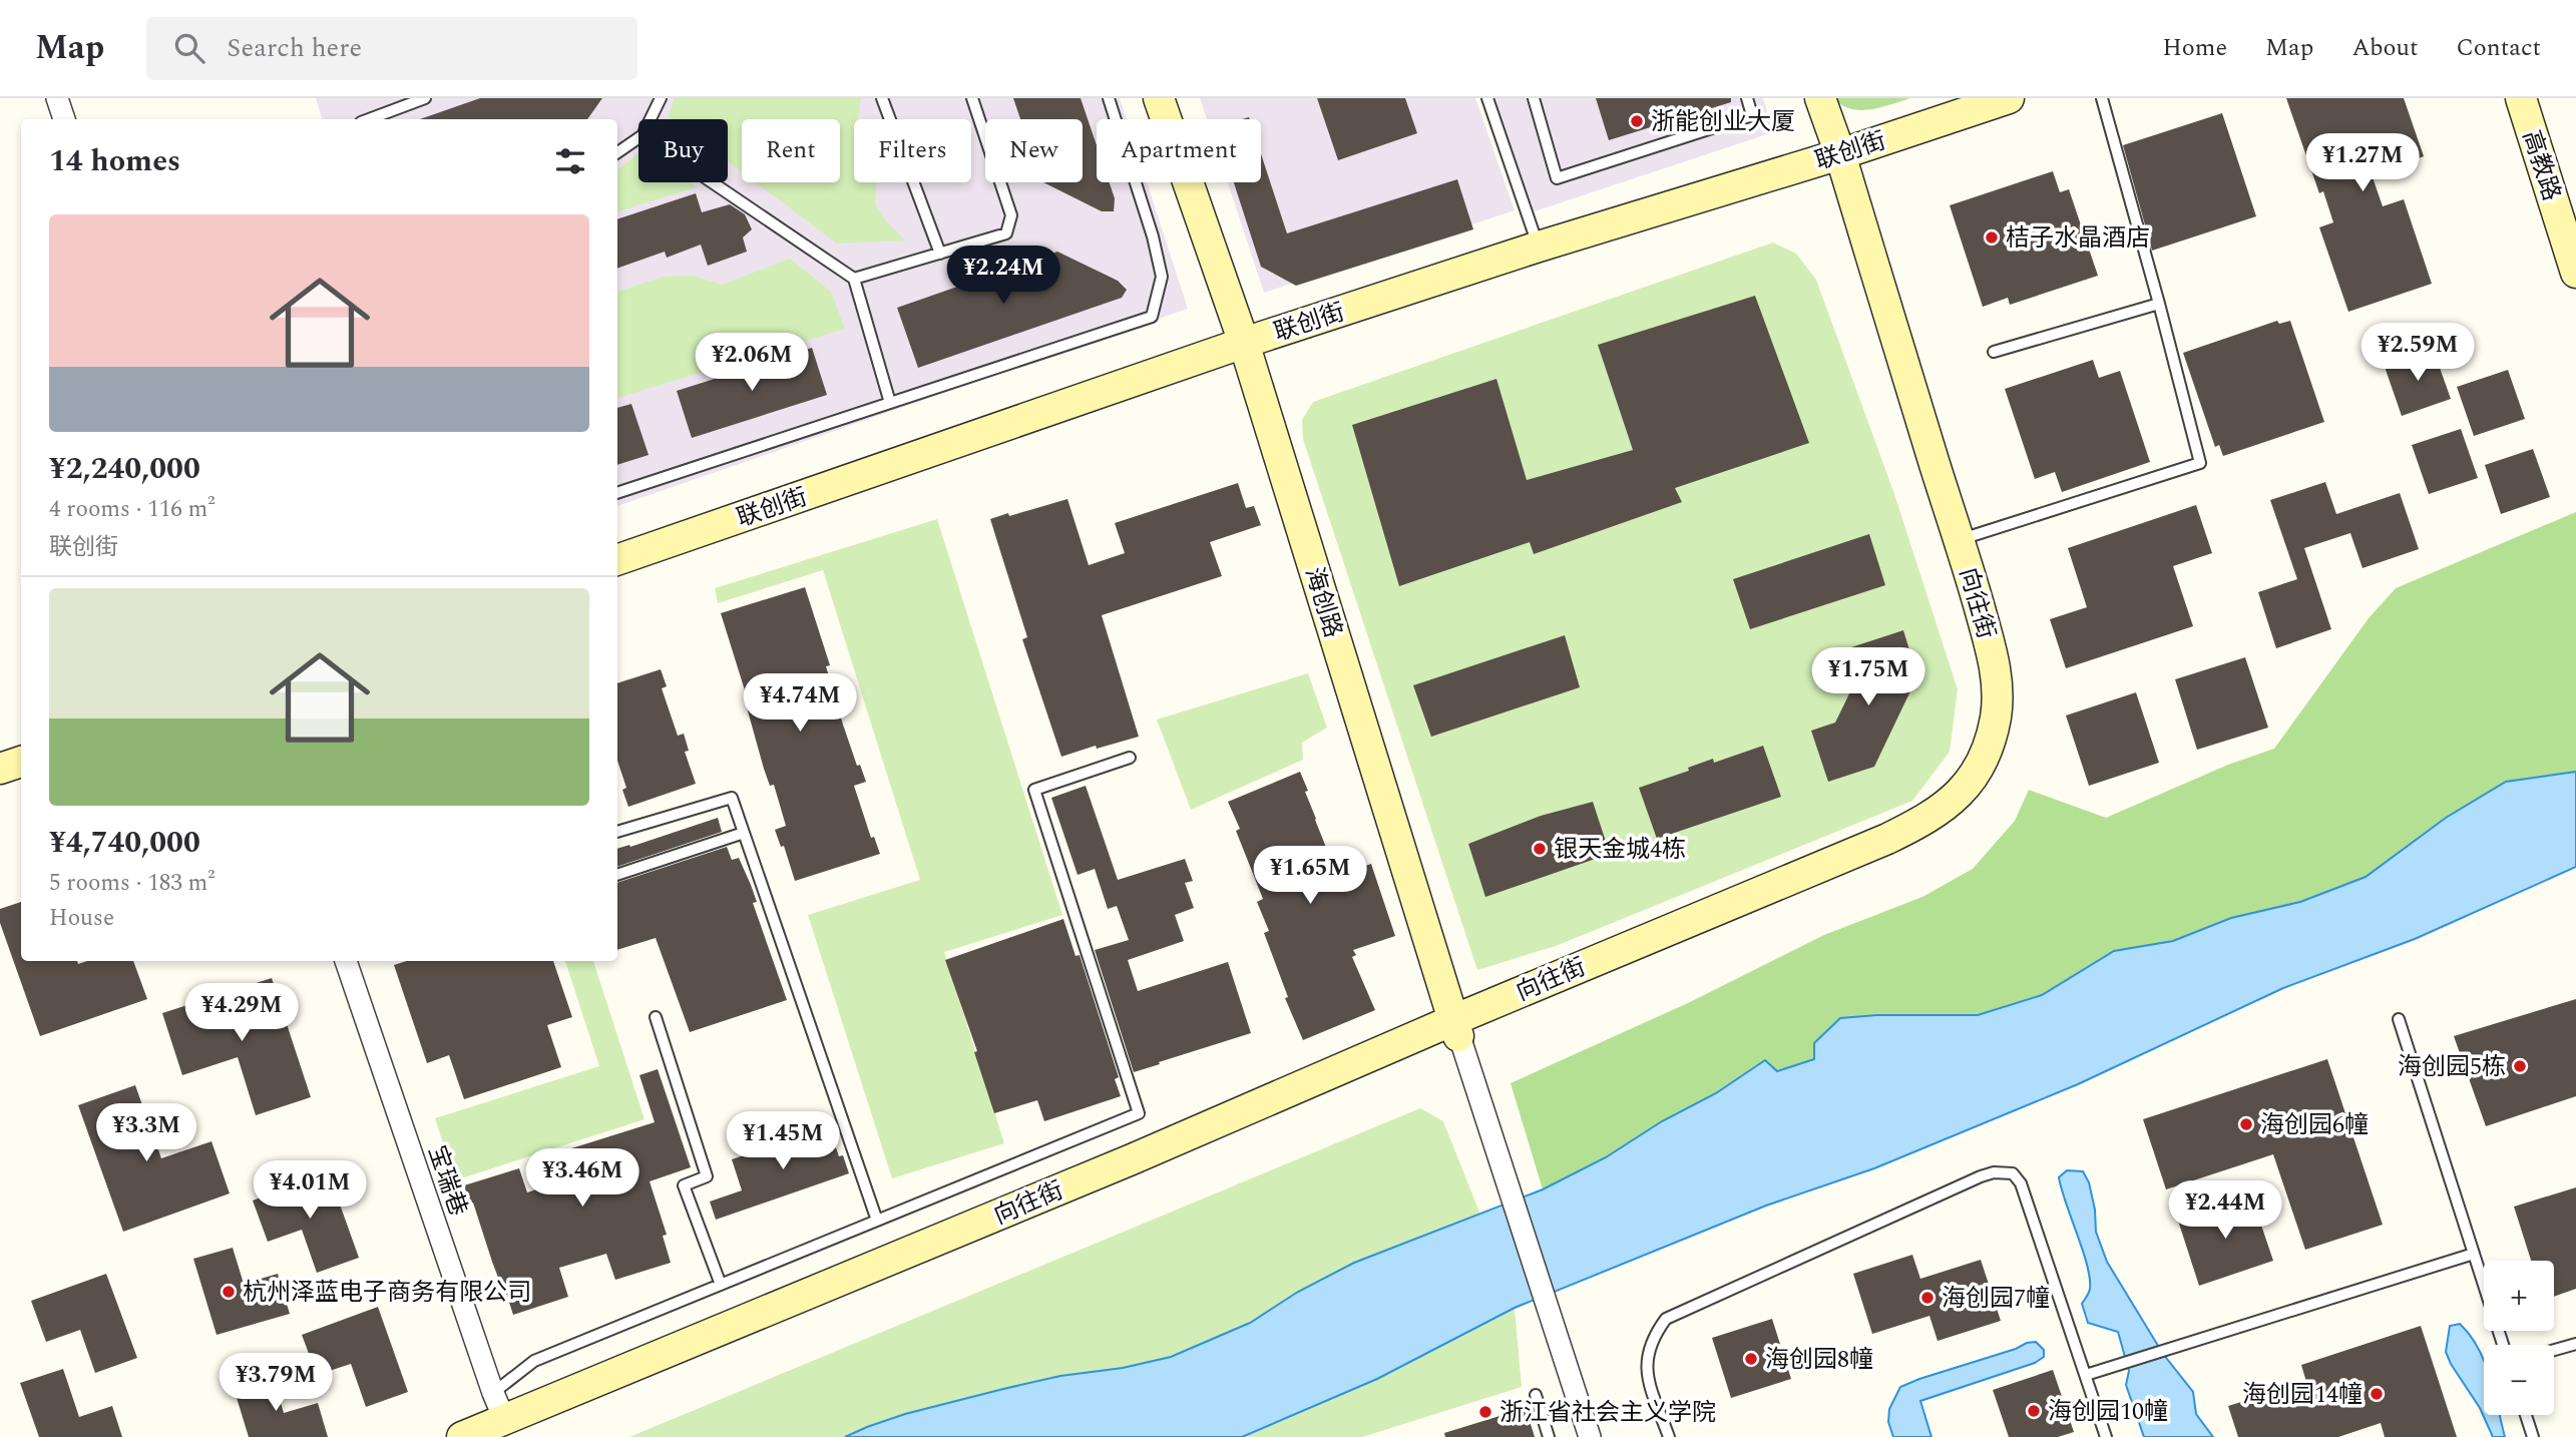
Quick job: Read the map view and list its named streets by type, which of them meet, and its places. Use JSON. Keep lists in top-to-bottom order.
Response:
{
  "streets": {
    "street": [
      "联创街",
      "高教路",
      "海创路",
      "向往街",
      "宝瑞巷"
    ]
  },
  "crossings": [
    ["联创街", "海创路"],
    ["联创街", "向往街"],
    ["海创路", "向往街"],
    ["向往街", "宝瑞巷"]
  ],
  "places": [
    "浙能创业大厦",
    "桔子水晶酒店",
    "银天金城4栋",
    "海创园5栋",
    "海创园6幢",
    "杭州泽蓝电子商务有限公司",
    "海创园7幢",
    "海创园8幢",
    "海创园14幢",
    "海创园10幢",
    "浙江省社会主义学院"
  ],
  "page": {
    "header": "Map",
    "search": "Search here",
    "nav": [
      "Home",
      "Map",
      "About",
      "Contact"
    ],
    "chip": [
      "Buy",
      "Rent",
      "Filters",
      "New",
      "Apartment"
    ],
    "heading": "14 homes",
    "price": [
      "¥1.27M",
      "¥2.24M",
      "¥2.59M",
      "¥2.06M",
      "¥1.75M",
      "¥4.74M",
      "¥1.65M",
      "¥4.29M",
      "¥3.3M",
      "¥1.45M",
      "¥3.46M",
      "¥4.01M",
      "¥2.44M",
      "¥3.79M"
    ],
    "list": [
      {
        "name": "¥2,240,000",
        "note": "4 rooms · 116 m² · 联创街"
      },
      {
        "name": "¥4,740,000",
        "note": "5 rooms · 183 m² · House"
      }
    ],
    "map_buttons": ["+", "−"]
  }
}
